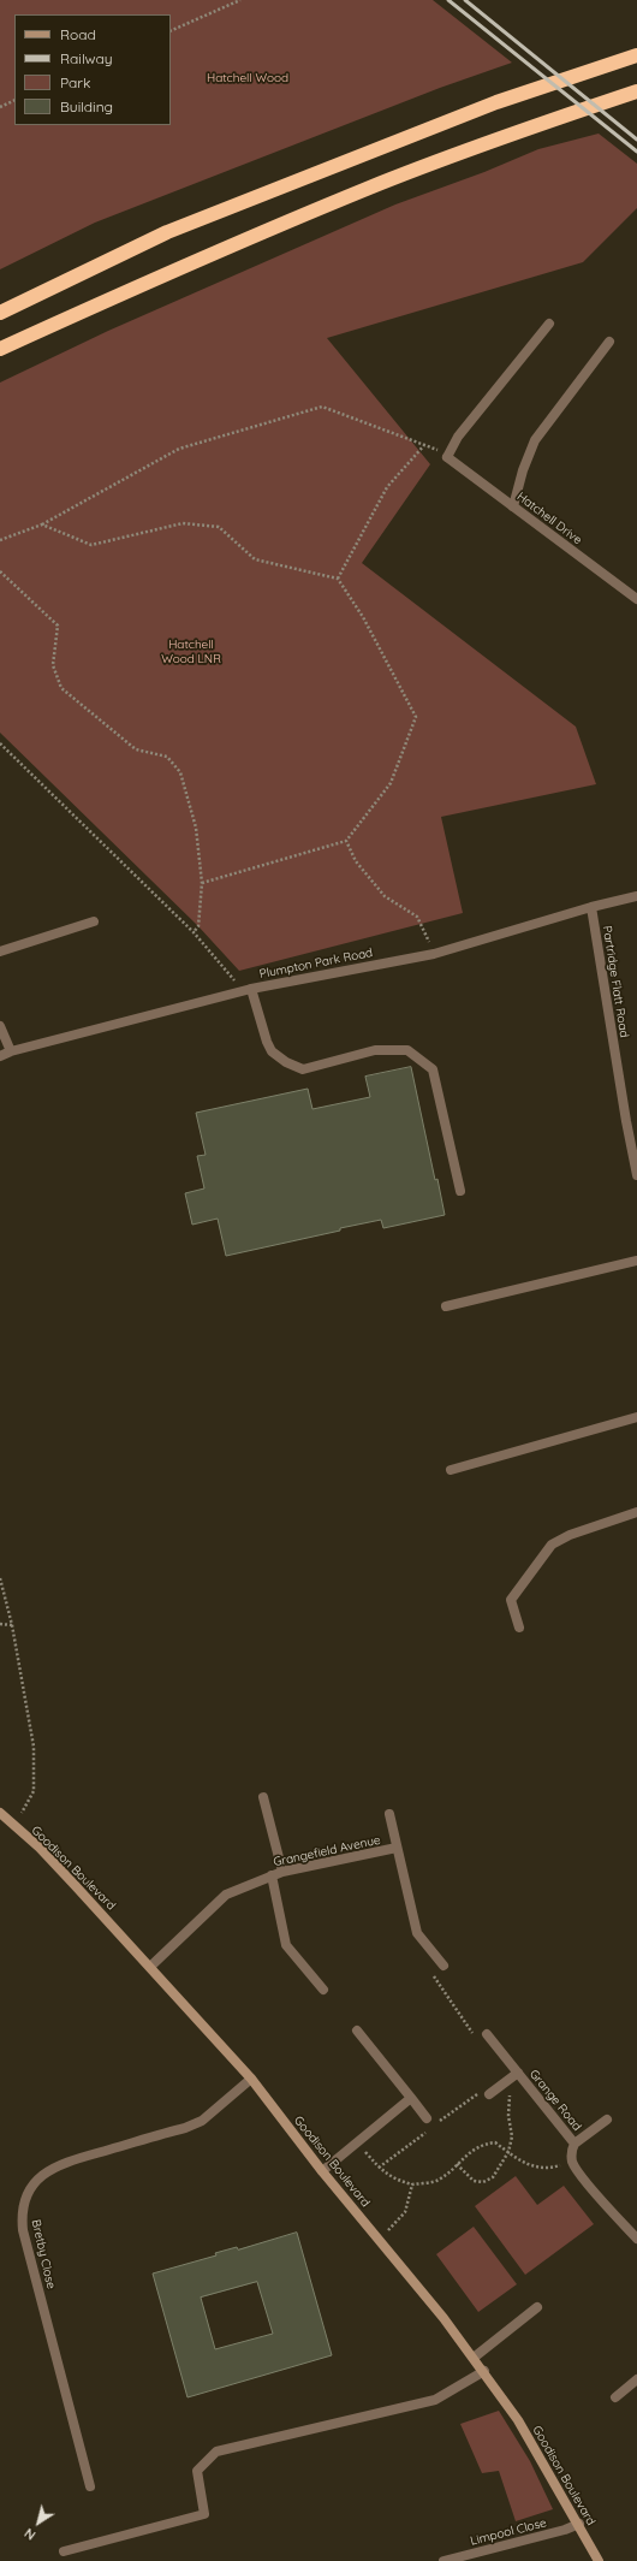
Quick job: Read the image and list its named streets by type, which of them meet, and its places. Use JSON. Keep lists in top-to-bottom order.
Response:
{
  "streets": {
    "street": [
      "Hatchell Drive",
      "Plumpton Park Road",
      "Partridge Flatt Road",
      "Grangefield Avenue",
      "Goodison Boulevard",
      "Grange Road",
      "Bretby Close",
      "Limpool Close"
    ]
  },
  "crossings": [
    ["Plumpton Park Road", "Partridge Flatt Road"],
    ["Grangefield Avenue", "Goodison Boulevard"],
    ["Goodison Boulevard", "Bretby Close"],
    ["Goodison Boulevard", "Limpool Close"]
  ],
  "parks": ["Hatchell Wood", "Hatchell Wood LNR"],
  "legend": [
    "Road",
    "Railway",
    "Park",
    "Building"
  ],
  "north": "bottom left"
}
